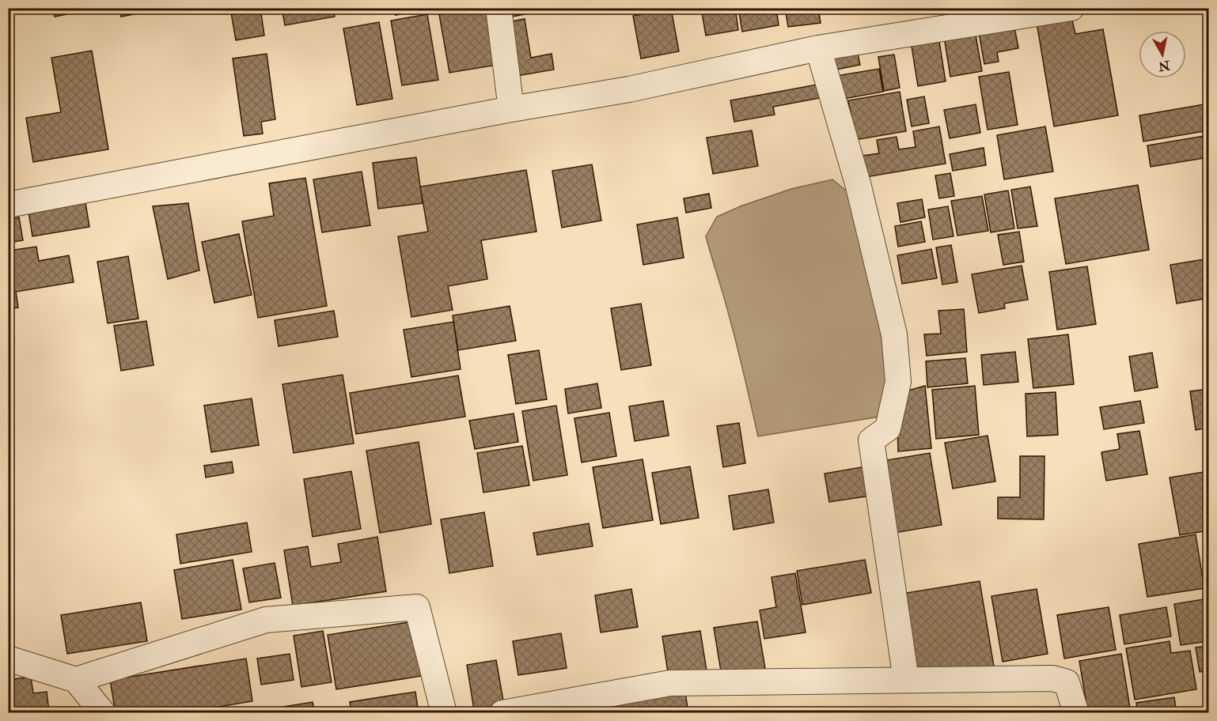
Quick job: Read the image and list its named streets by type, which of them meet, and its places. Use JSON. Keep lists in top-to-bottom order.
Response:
{
  "north": "bottom"
}
